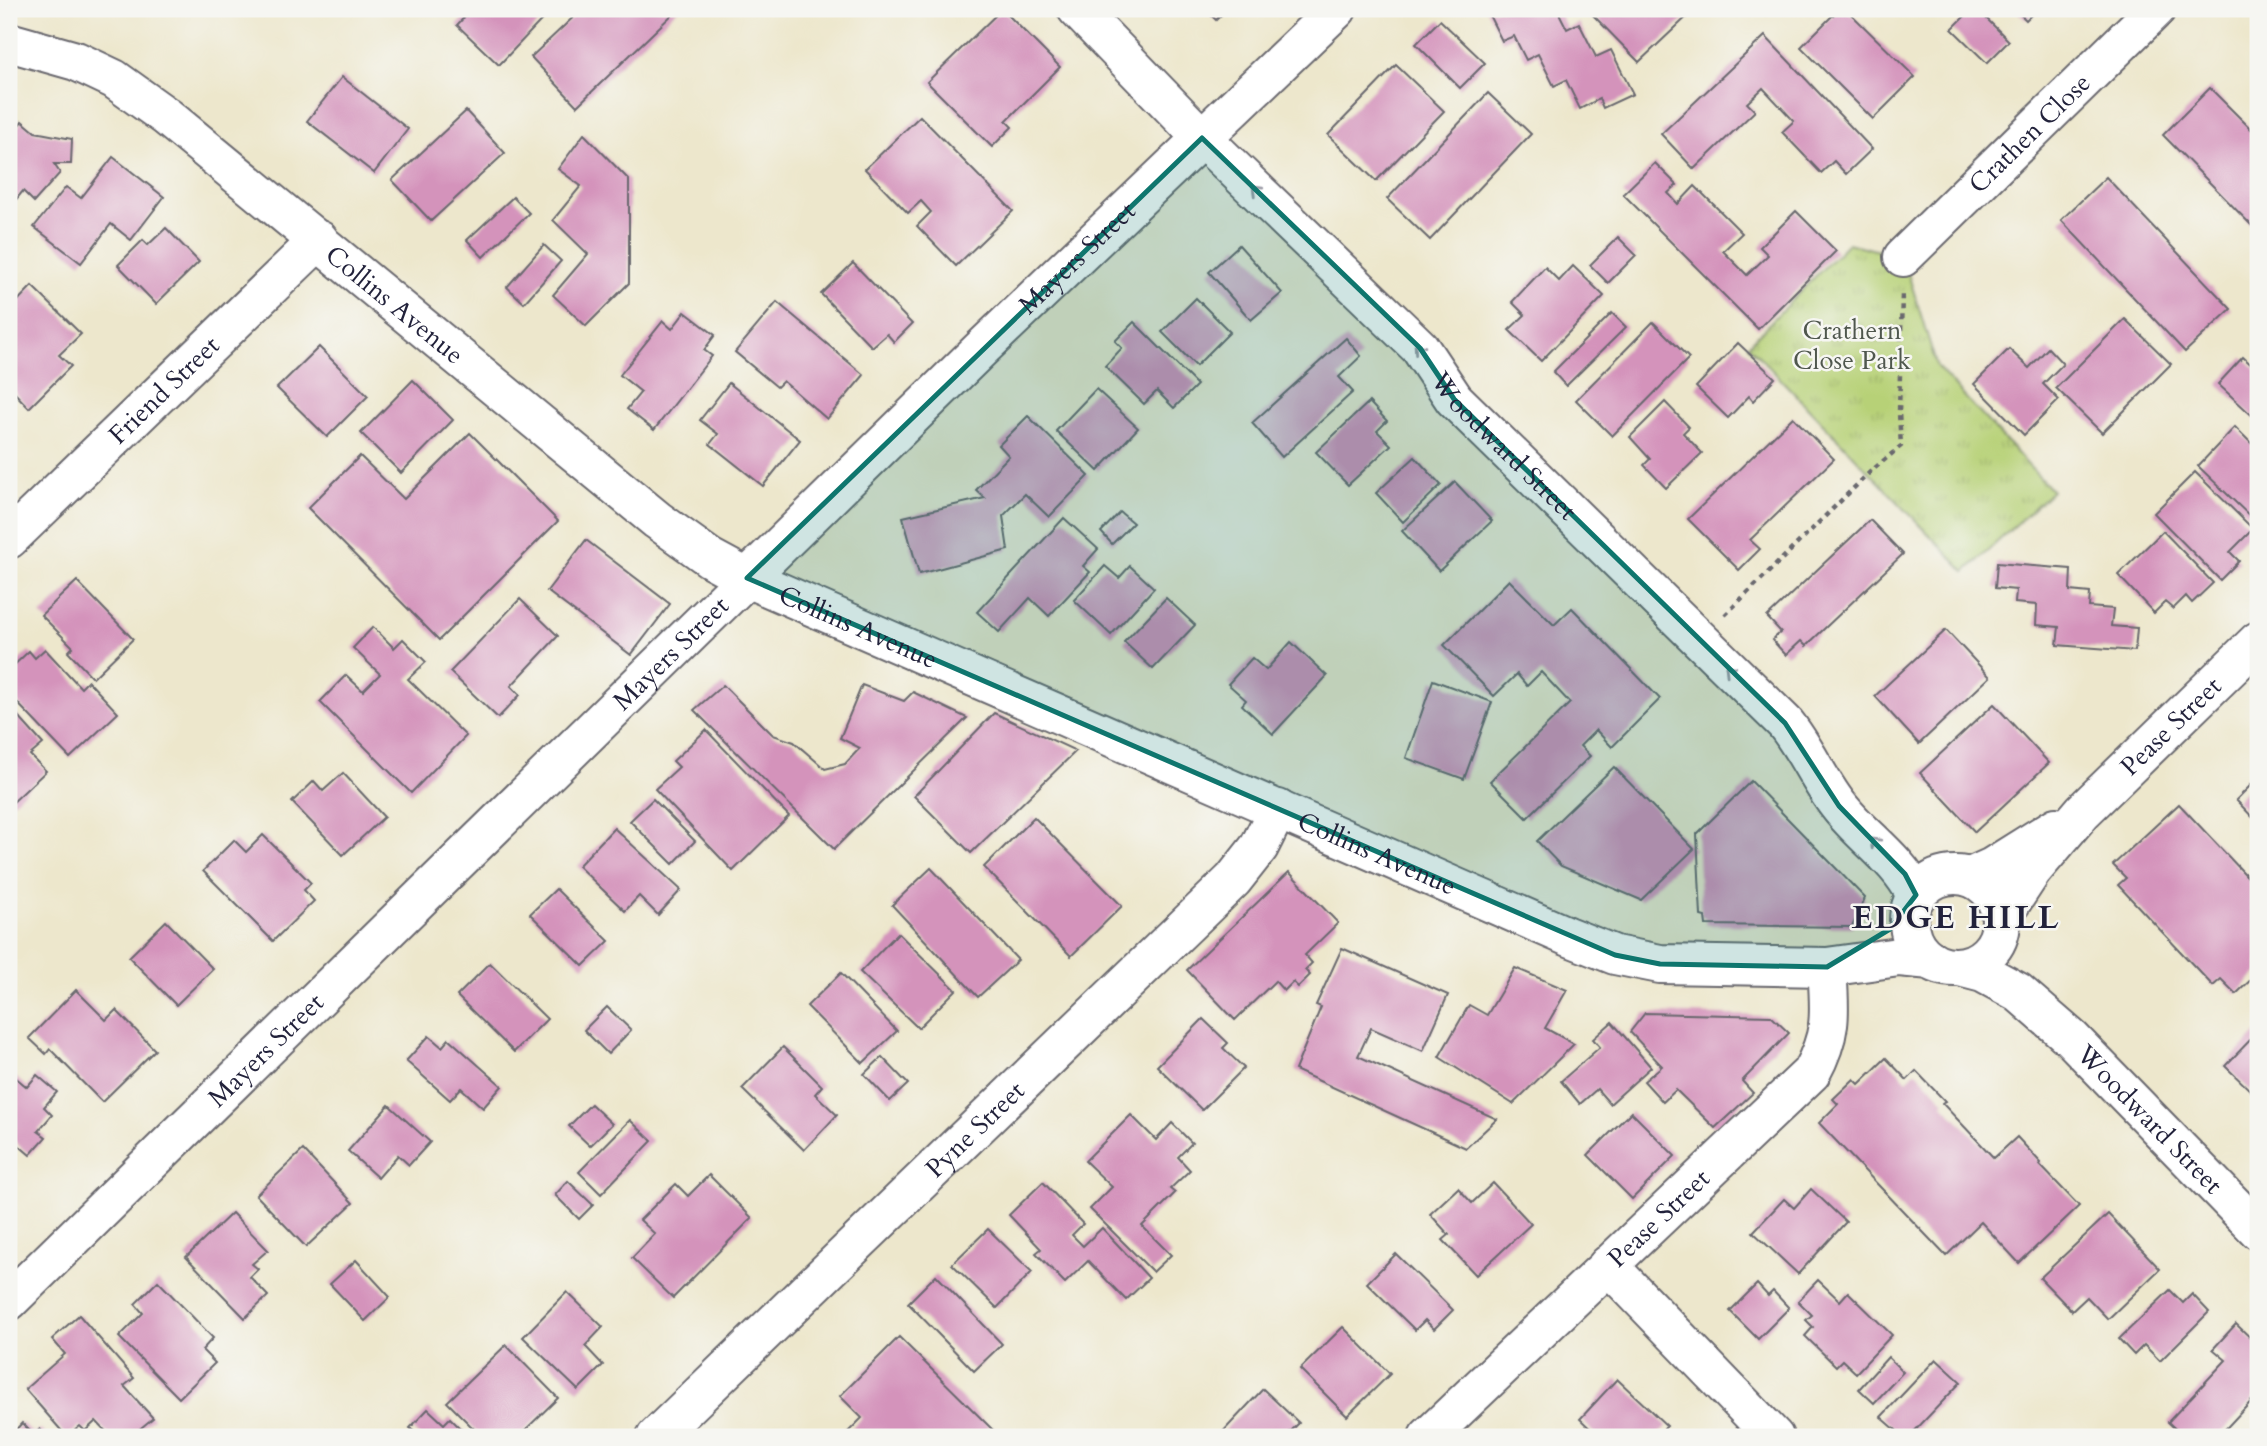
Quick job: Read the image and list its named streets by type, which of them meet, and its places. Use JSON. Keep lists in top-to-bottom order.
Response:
{
  "streets": {
    "street": [
      "Crathen Close",
      "Mayers Street",
      "Collins Avenue",
      "Friend Street",
      "Woodward Street",
      "Pease Street",
      "Pyne Street"
    ]
  },
  "crossings": [
    ["Mayers Street", "Collins Avenue"],
    ["Mayers Street", "Woodward Street"],
    ["Collins Avenue", "Friend Street"],
    ["Collins Avenue", "Woodward Street"],
    ["Collins Avenue", "Pease Street"],
    ["Collins Avenue", "Pyne Street"],
    ["Woodward Street", "Pease Street"]
  ],
  "one_way": ["Woodward Street"],
  "districts": ["EDGE HILL"],
  "parks": ["Crathern Close Park"]
}
